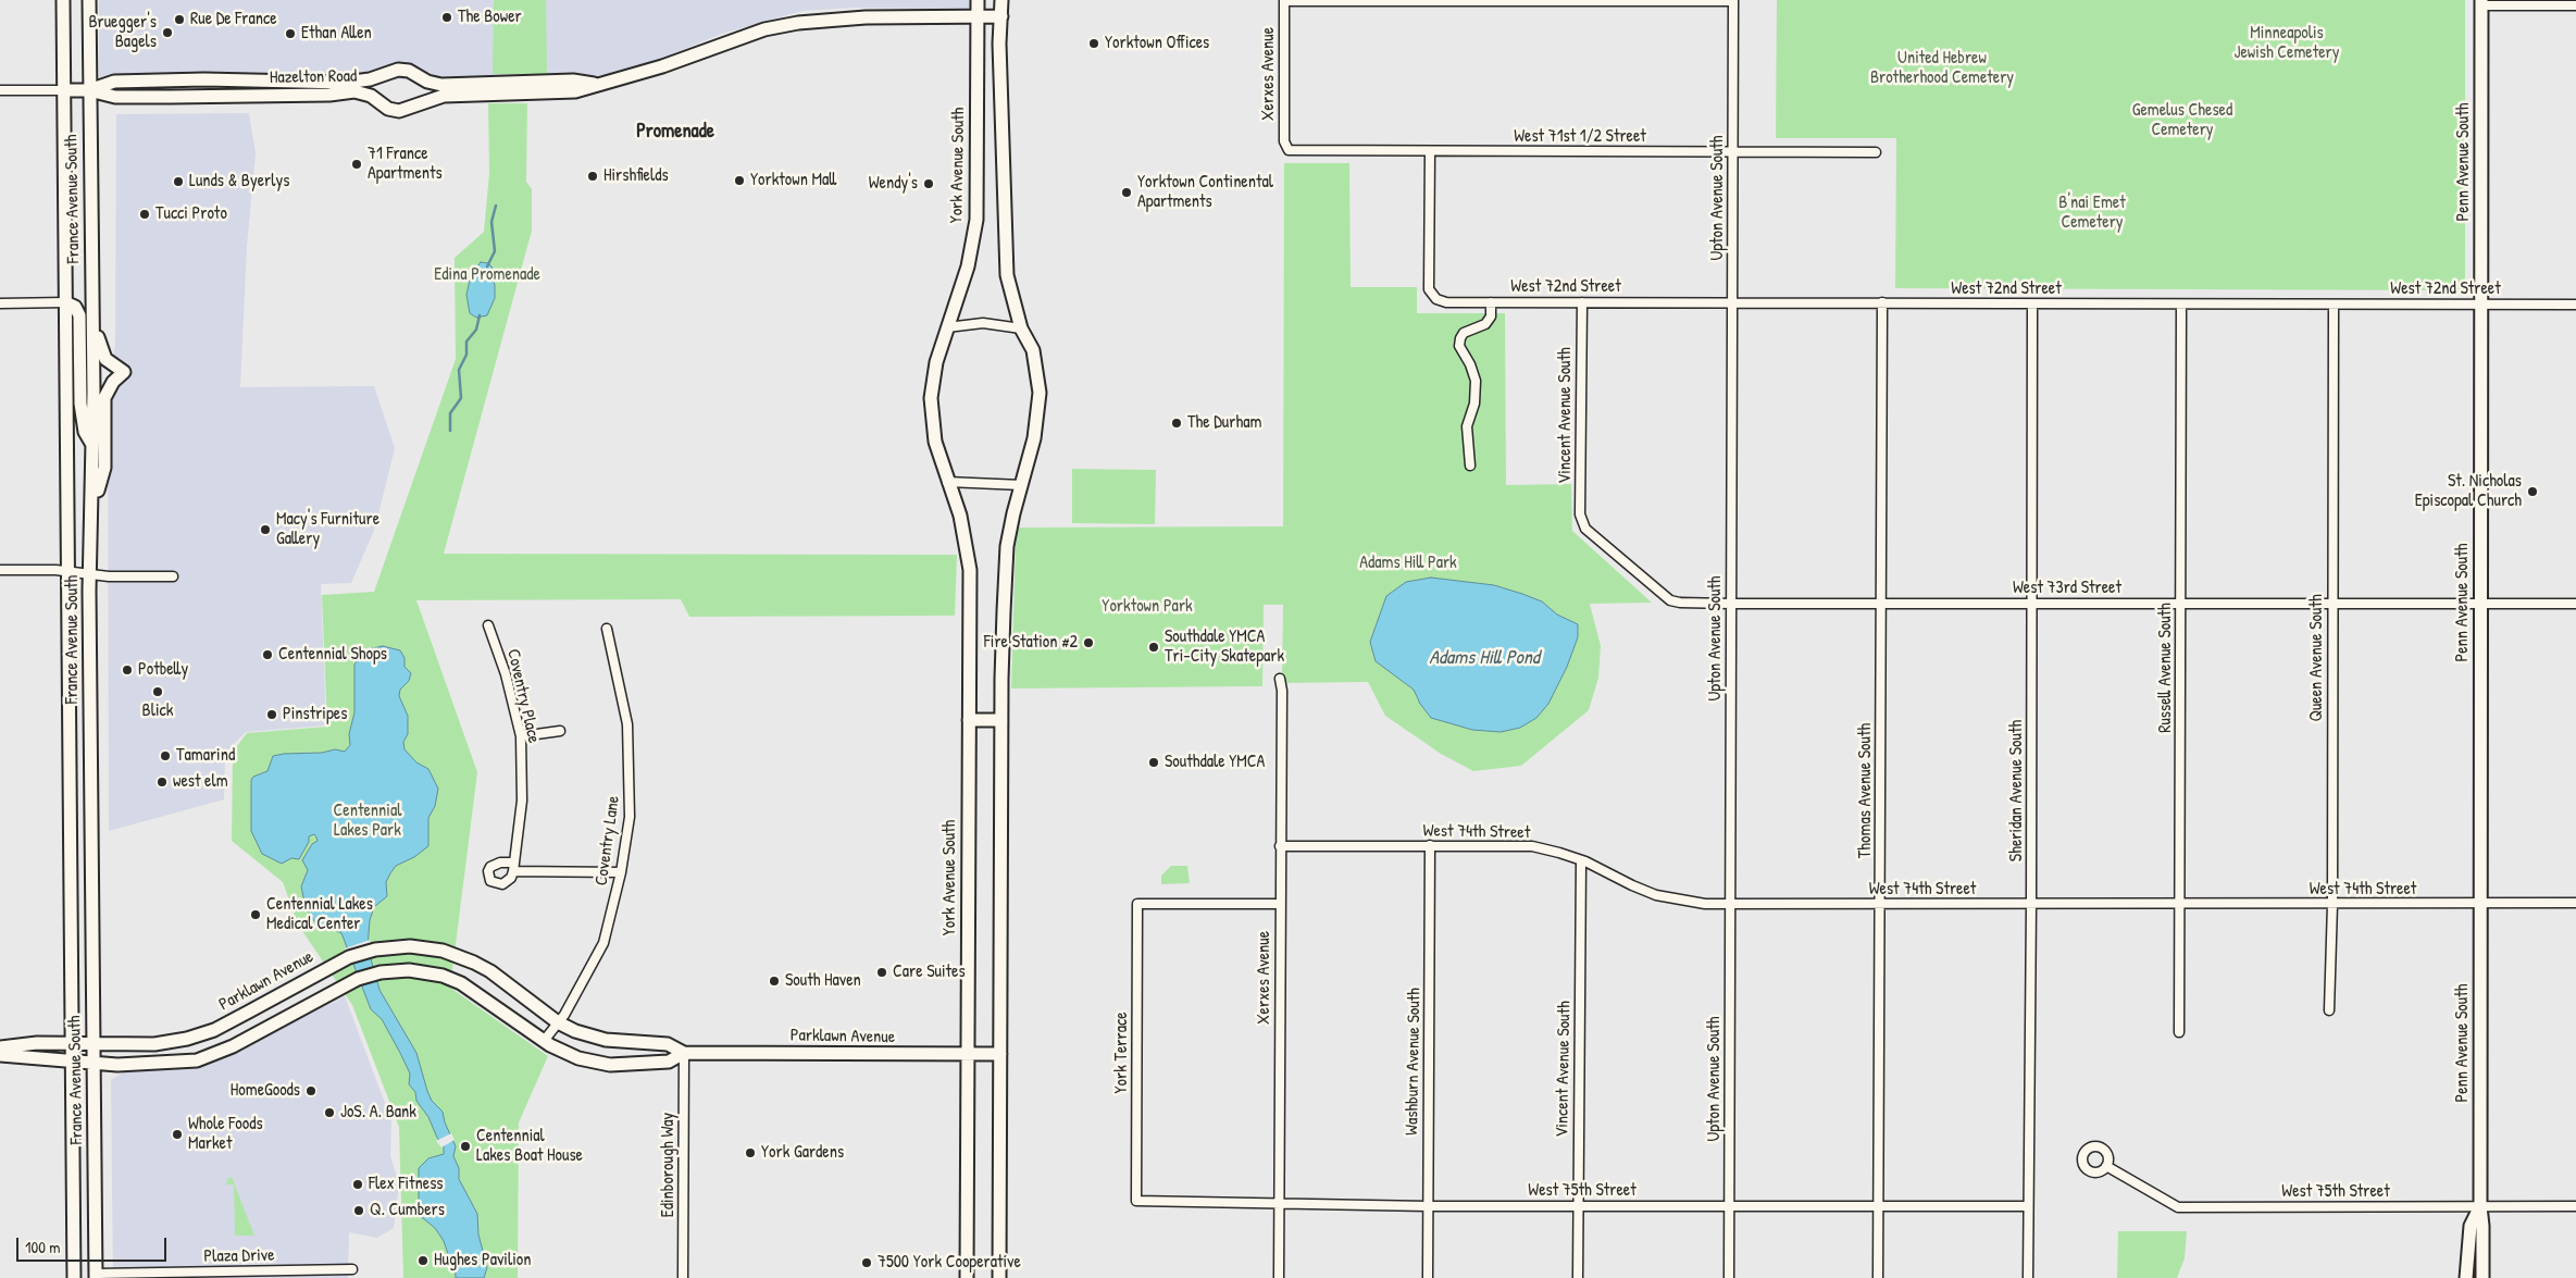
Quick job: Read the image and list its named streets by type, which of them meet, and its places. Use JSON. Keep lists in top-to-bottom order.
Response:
{
  "streets": {
    "street": [
      "Xerxes Avenue",
      "Hazelton Road",
      "West 71st 1/2 Street",
      "Penn Avenue South",
      "York Avenue South",
      "Upton Avenue South",
      "France Avenue South",
      "West 72nd Street",
      "Vincent Avenue South",
      "West 73rd Street",
      "Queen Avenue South",
      "Russell Avenue South",
      "Coventry Place",
      "Thomas Avenue South",
      "Sheridan Avenue South",
      "West 74th Street",
      "Coventry Lane",
      "Parklawn Avenue",
      "York Terrace",
      "Washburn Avenue South",
      "Edinborough Way",
      "West 75th Street",
      "Plaza Drive"
    ]
  },
  "crossings": [
    ["Xerxes Avenue", "West 71st 1/2 Street"],
    ["Xerxes Avenue", "West 74th Street"],
    ["Xerxes Avenue", "York Terrace"],
    ["Xerxes Avenue", "West 75th Street"],
    ["Hazelton Road", "York Avenue South"],
    ["Hazelton Road", "France Avenue South"],
    ["West 71st 1/2 Street", "Upton Avenue South"],
    ["West 71st 1/2 Street", "West 72nd Street"],
    ["Penn Avenue South", "West 72nd Street"],
    ["Penn Avenue South", "West 73rd Street"],
    ["Penn Avenue South", "West 74th Street"],
    ["Penn Avenue South", "West 75th Street"],
    ["York Avenue South", "Parklawn Avenue"],
    ["Upton Avenue South", "West 72nd Street"],
    ["Upton Avenue South", "West 73rd Street"],
    ["Upton Avenue South", "West 74th Street"],
    ["Upton Avenue South", "West 75th Street"],
    ["France Avenue South", "Parklawn Avenue"],
    ["France Avenue South", "Plaza Drive"],
    ["West 72nd Street", "Vincent Avenue South"],
    ["West 72nd Street", "Queen Avenue South"],
    ["West 72nd Street", "Russell Avenue South"],
    ["West 72nd Street", "Thomas Avenue South"],
    ["West 72nd Street", "Sheridan Avenue South"],
    ["Vincent Avenue South", "West 73rd Street"],
    ["Vincent Avenue South", "West 74th Street"],
    ["Vincent Avenue South", "West 75th Street"],
    ["West 73rd Street", "Queen Avenue South"],
    ["West 73rd Street", "Russell Avenue South"],
    ["West 73rd Street", "Thomas Avenue South"],
    ["West 73rd Street", "Sheridan Avenue South"],
    ["Queen Avenue South", "West 74th Street"],
    ["Russell Avenue South", "West 74th Street"],
    ["Coventry Place", "Coventry Lane"],
    ["Thomas Avenue South", "West 74th Street"],
    ["Thomas Avenue South", "West 75th Street"],
    ["Sheridan Avenue South", "West 74th Street"],
    ["Sheridan Avenue South", "West 75th Street"],
    ["West 74th Street", "Washburn Avenue South"],
    ["Coventry Lane", "Parklawn Avenue"],
    ["Parklawn Avenue", "Edinborough Way"],
    ["York Terrace", "West 75th Street"],
    ["Washburn Avenue South", "West 75th Street"]
  ],
  "districts": ["Promenade"],
  "water": ["Adams Hill Pond"],
  "parks": [
    "Minneapolis Jewish Cemetery",
    "United Hebrew Brotherhood Cemetery",
    "Gemelus Chesed Cemetery",
    "B'nai Emet Cemetery",
    "Edina Promenade",
    "Adams Hill Park",
    "Yorktown Park",
    "Centennial Lakes Park"
  ],
  "places": [
    "The Bower",
    "Rue De France",
    "Bruegger's Bagels",
    "Ethan Allen",
    "Yorktown Offices",
    "71 France Apartments",
    "Hirshfields",
    "Yorktown Mall",
    "Lunds & Byerlys",
    "Wendy's",
    "Yorktown Continental Apartments",
    "Tucci Proto",
    "The Durham",
    "St. Nicholas Episcopal Church",
    "Macy's Furniture Gallery",
    "Fire Station #2",
    "Southdale YMCA Tri-City Skatepark",
    "Centennial Shops",
    "Potbelly",
    "Blick",
    "Pinstripes",
    "Tamarind",
    "Southdale YMCA",
    "west elm",
    "Centennial Lakes Medical Center",
    "Care Suites",
    "South Haven",
    "HomeGoods",
    "JoS. A. Bank",
    "Whole Foods Market",
    "Centennial Lakes Boat House",
    "York Gardens",
    "Flex Fitness",
    "Q. Cumbers",
    "Hughes Pavilion",
    "7500 York Cooperative"
  ],
  "scale_bar": "100 m"
}
